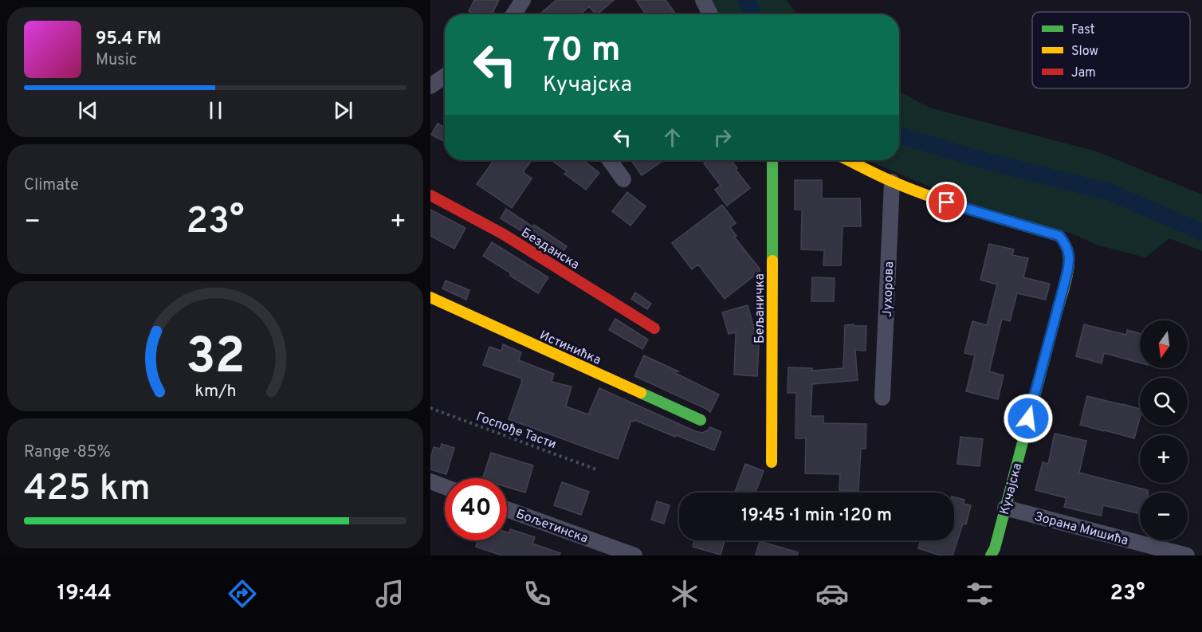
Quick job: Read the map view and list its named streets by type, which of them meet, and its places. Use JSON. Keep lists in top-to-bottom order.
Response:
{
  "streets": {
    "street": [
      "Безданска",
      "Јухорова",
      "Бељаничка",
      "Истинићка",
      "Кучајска",
      "Бољетинска",
      "Зорана Мишића"
    ],
    "path": ["Госпође Тасти"]
  },
  "crossings": [
    ["Јухорова", "Кучајска"],
    ["Кучајска", "Зорана Мишића"]
  ],
  "legend": ["Fast", "Slow", "Jam"],
  "north": "bottom",
  "page": {
    "turn": ["70 m", "Кучајска"],
    "song": ["95.4 FM", "Music"],
    "tile": [
      "Climate",
      ["Range · 85%", "425 km"]
    ],
    "heat": ["−", "23°", "+"],
    "map_buttons": ["+", "−"],
    "limit": "40",
    "trip": "19:45 · 1 min · 120 m",
    "tabs": ["19:44", "23°"],
    "gauge": ["32", "km/h"]
  }
}
